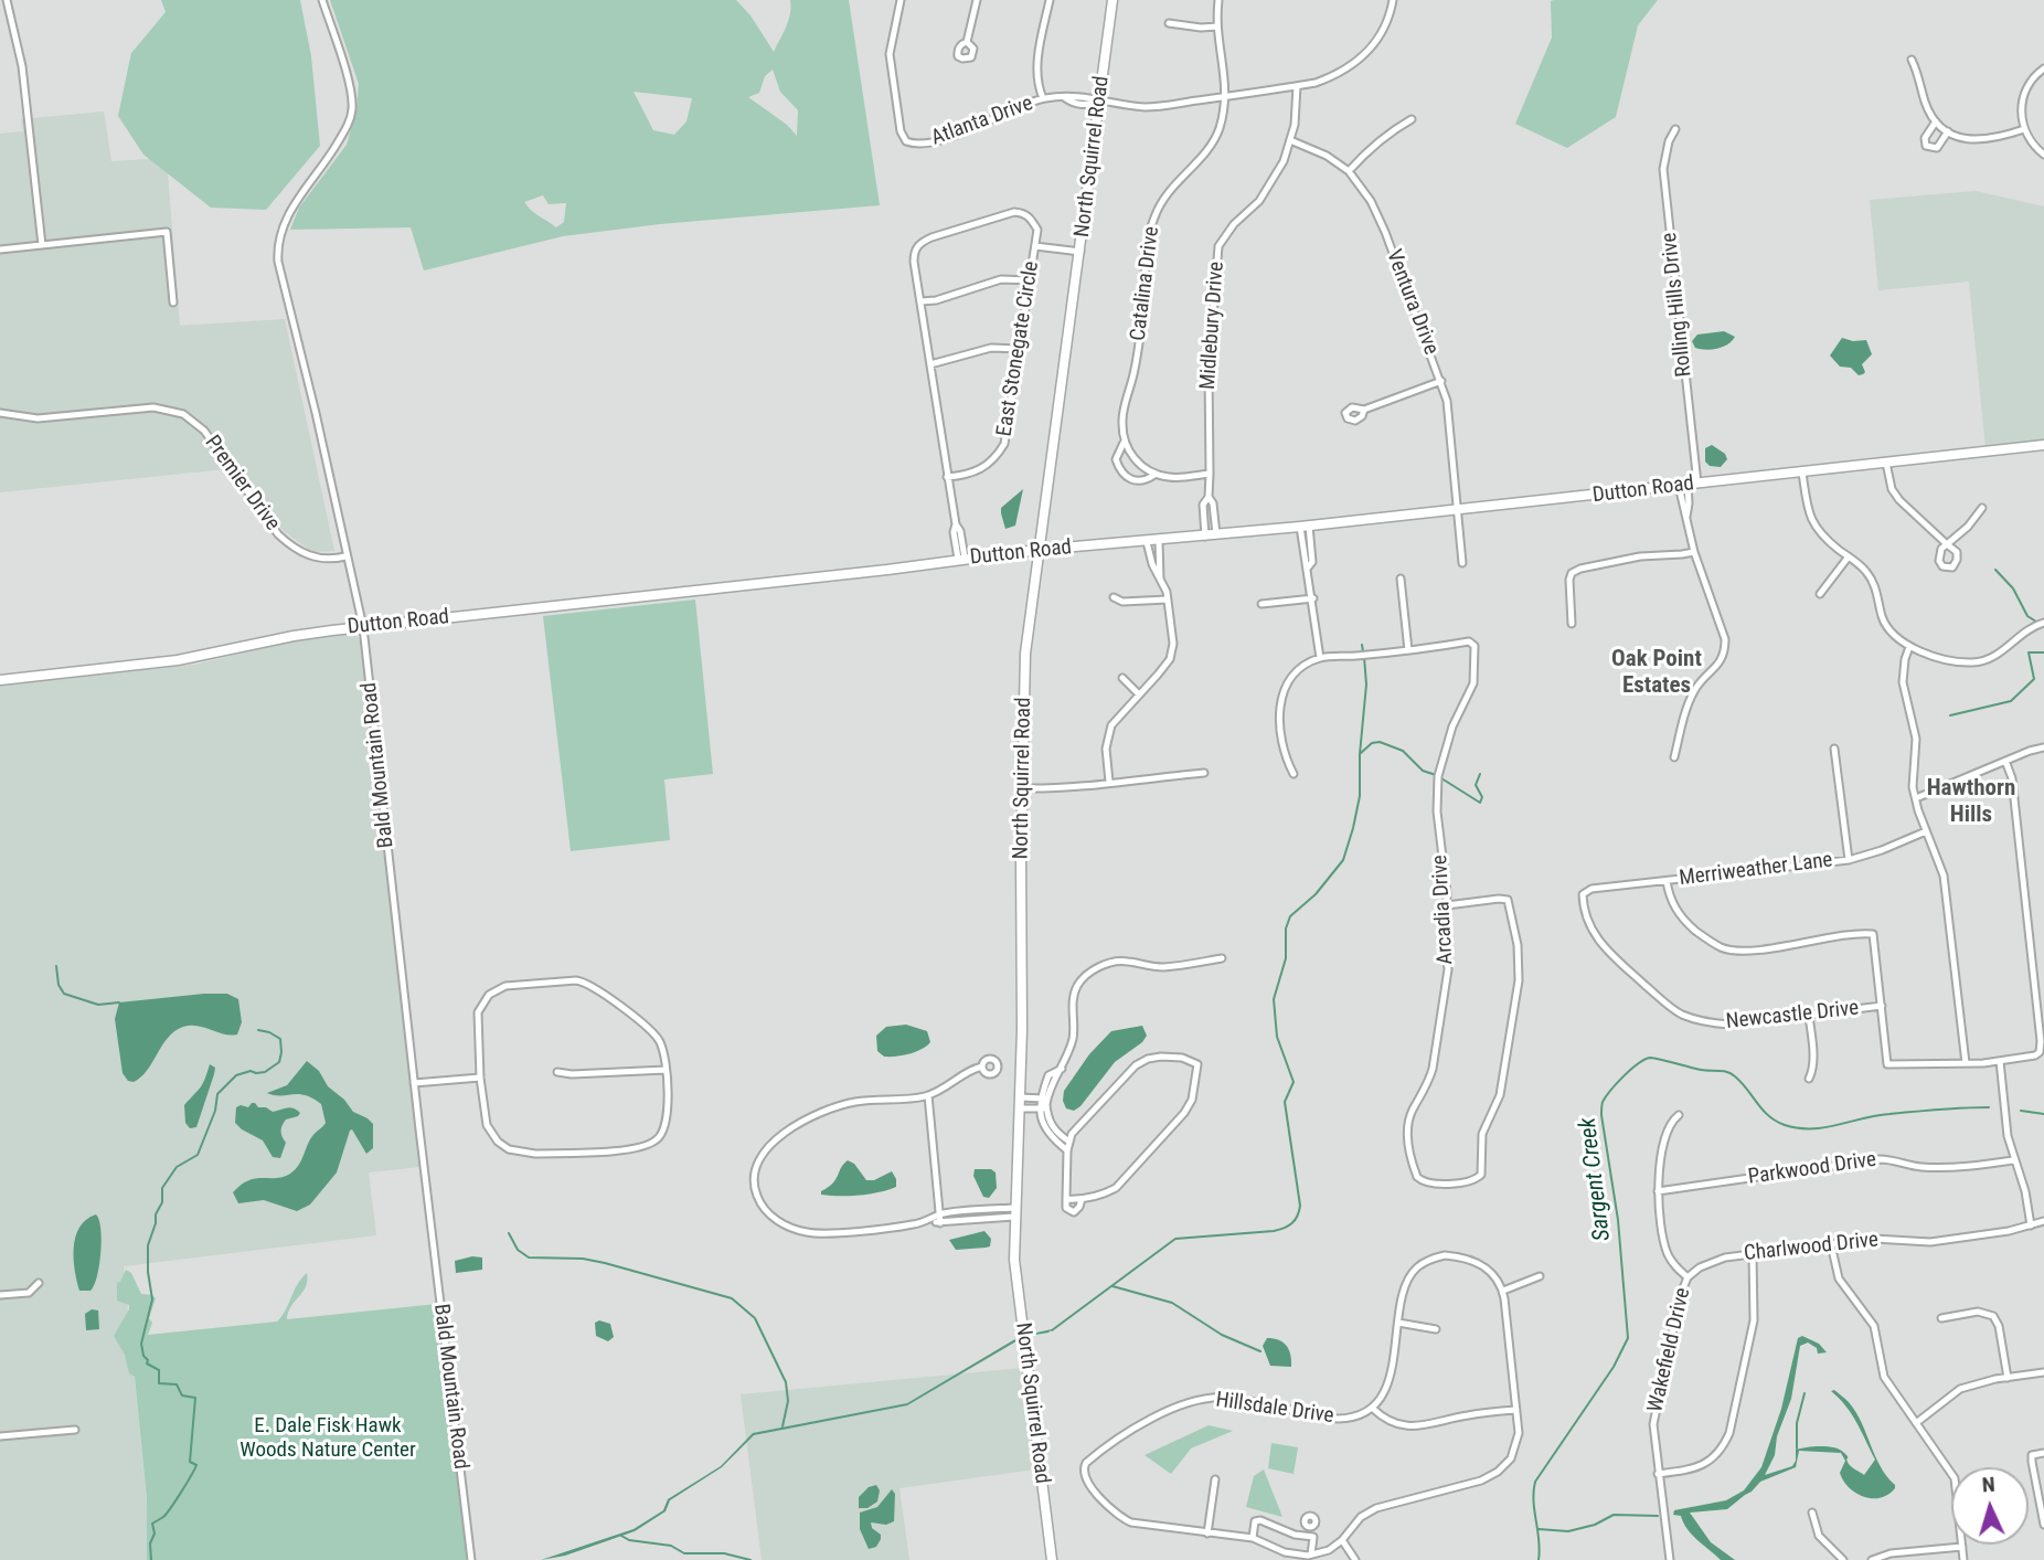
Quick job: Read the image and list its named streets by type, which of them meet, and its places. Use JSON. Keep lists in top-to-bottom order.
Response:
{
  "streets": {
    "street": [
      "Atlanta Drive",
      "North Squirrel Road",
      "Catalina Drive",
      "Ventura Drive",
      "Rolling Hills Drive",
      "Midlebury Drive",
      "East Stonegate Circle",
      "Premier Drive",
      "Dutton Road",
      "Bald Mountain Road",
      "Merriweather Lane",
      "Arcadia Drive",
      "Newcastle Drive",
      "Parkwood Drive",
      "Charlwood Drive",
      "Wakefield Drive",
      "Hillsdale Drive"
    ]
  },
  "crossings": [
    ["Atlanta Drive", "North Squirrel Road"],
    ["Atlanta Drive", "Catalina Drive"],
    ["Atlanta Drive", "Midlebury Drive"],
    ["North Squirrel Road", "Dutton Road"],
    ["Ventura Drive", "Midlebury Drive"],
    ["Ventura Drive", "Dutton Road"],
    ["Rolling Hills Drive", "Dutton Road"],
    ["Midlebury Drive", "Dutton Road"],
    ["Premier Drive", "Bald Mountain Road"],
    ["Dutton Road", "Bald Mountain Road"],
    ["Merriweather Lane", "Newcastle Drive"],
    ["Charlwood Drive", "Wakefield Drive"]
  ],
  "districts": ["Oak Point Estates", "Hawthorn Hills"],
  "water": ["Sargent Creek"],
  "parks": ["E. Dale Fisk Hawk Woods Nature Center"],
  "north": "top"
}
